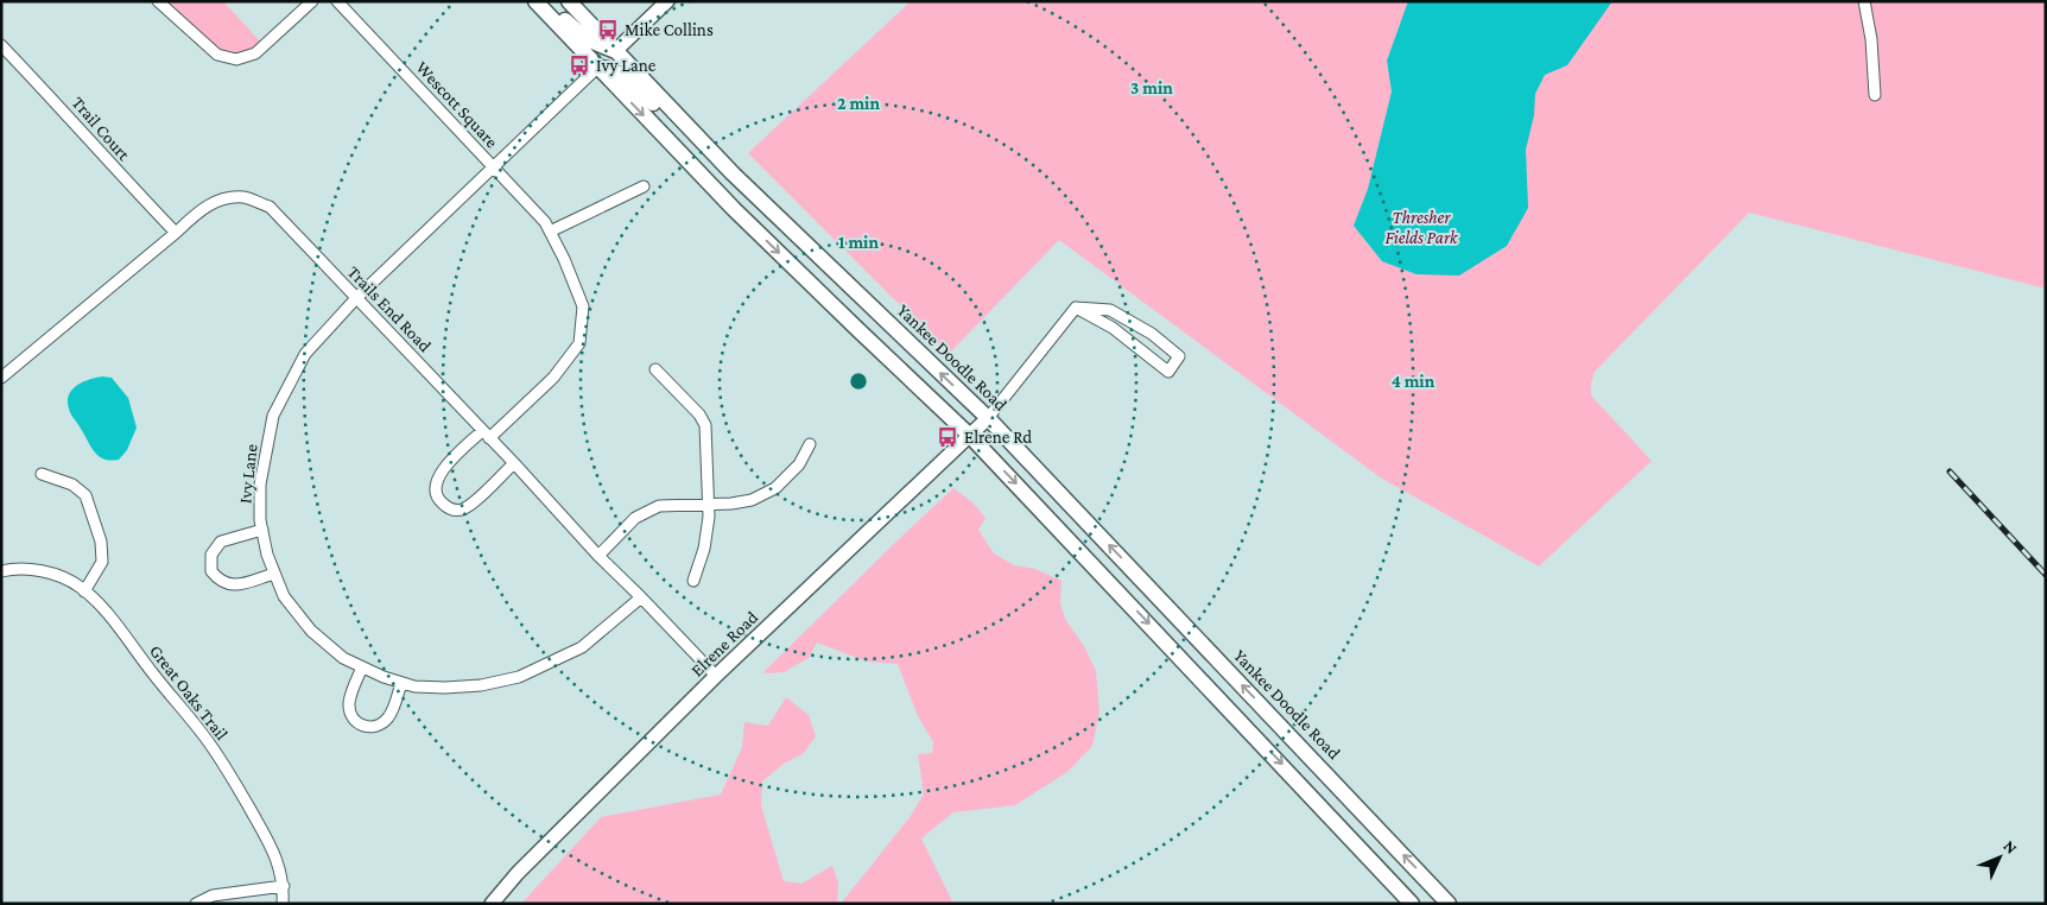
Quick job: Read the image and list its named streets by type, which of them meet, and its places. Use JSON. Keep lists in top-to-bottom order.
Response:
{
  "streets": {
    "main road": ["Yankee Doodle Road"],
    "street": [
      "Wescott Square",
      "Trail Court",
      "Trails End Road",
      "Ivy Lane",
      "Elrene Road",
      "Great Oaks Trail"
    ]
  },
  "crossings": [
    ["Wescott Square", "Trails End Road"],
    ["Wescott Square", "Ivy Lane"],
    ["Trail Court", "Trails End Road"],
    ["Trails End Road", "Ivy Lane"],
    ["Trails End Road", "Elrene Road"],
    ["Yankee Doodle Road", "Elrene Road"]
  ],
  "parks": ["Thresher Fields Park"],
  "places": {
    "bus stop": ["Mike Collins", "Ivy Lane", "Elrene Rd"]
  },
  "north": "top right",
  "rings": [
    "3 min",
    "2 min",
    "1 min",
    "4 min"
  ]
}
